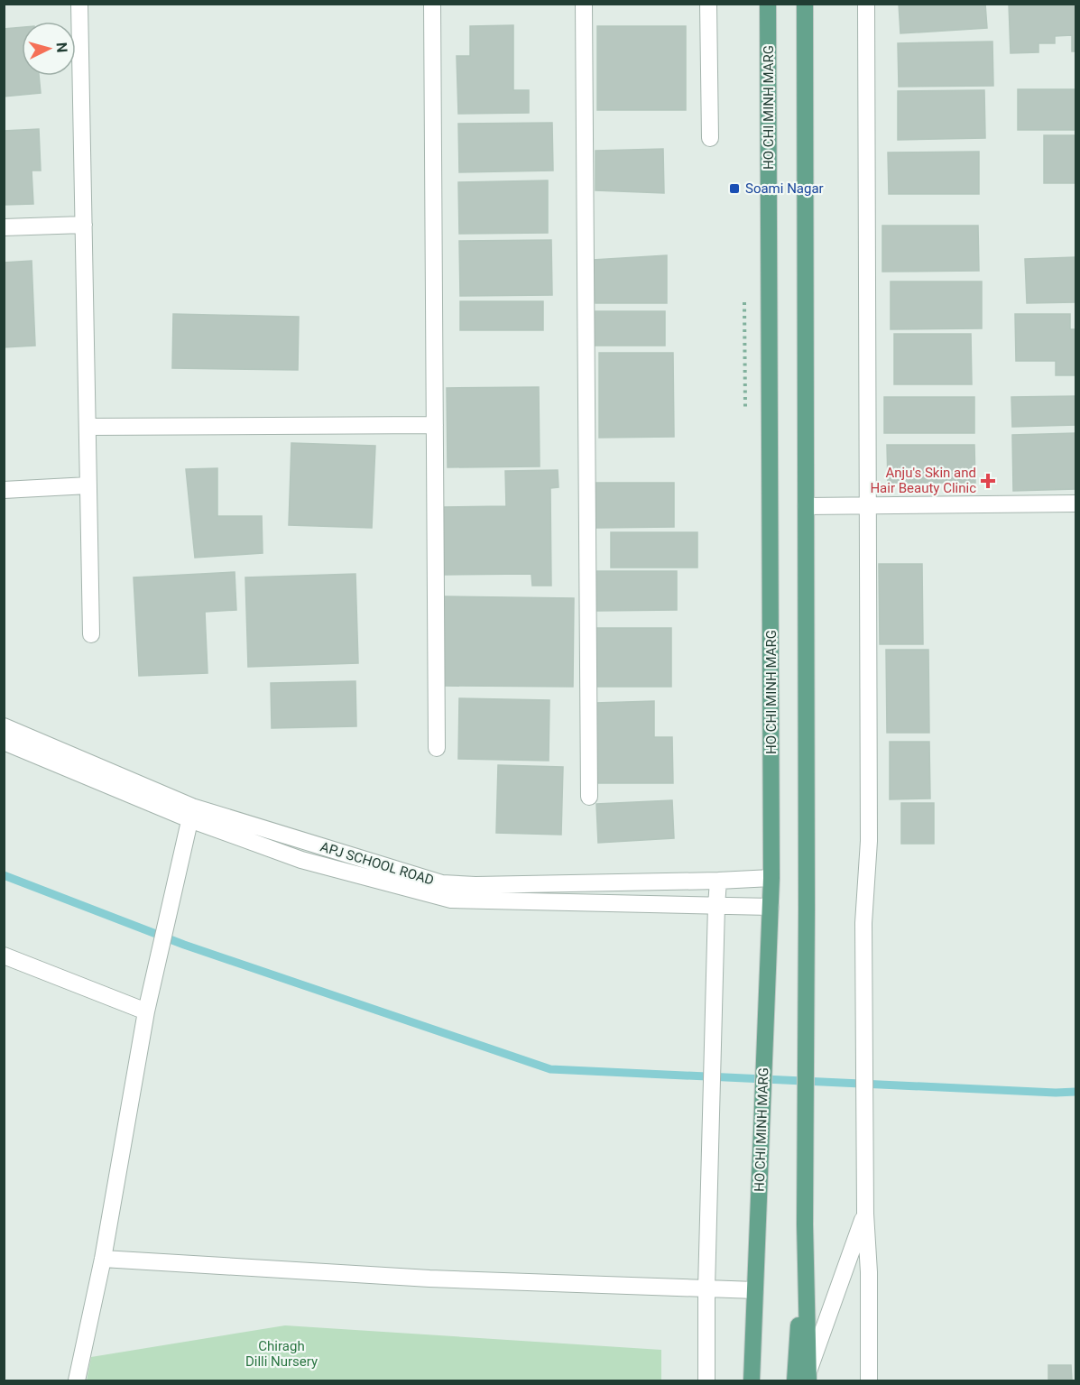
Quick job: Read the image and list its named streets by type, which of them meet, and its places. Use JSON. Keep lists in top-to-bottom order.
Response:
{
  "streets": {
    "main road": ["HO CHI MINH MARG"],
    "street": ["APJ SCHOOL ROAD"]
  },
  "crossings": [
    ["HO CHI MINH MARG", "APJ SCHOOL ROAD"]
  ],
  "parks": ["Chiragh Dilli Nursery"],
  "places": {
    "transit": ["Soami Nagar"],
    "health": ["Anju's Skin and Hair Beauty Clinic"]
  },
  "north": "right"
}
